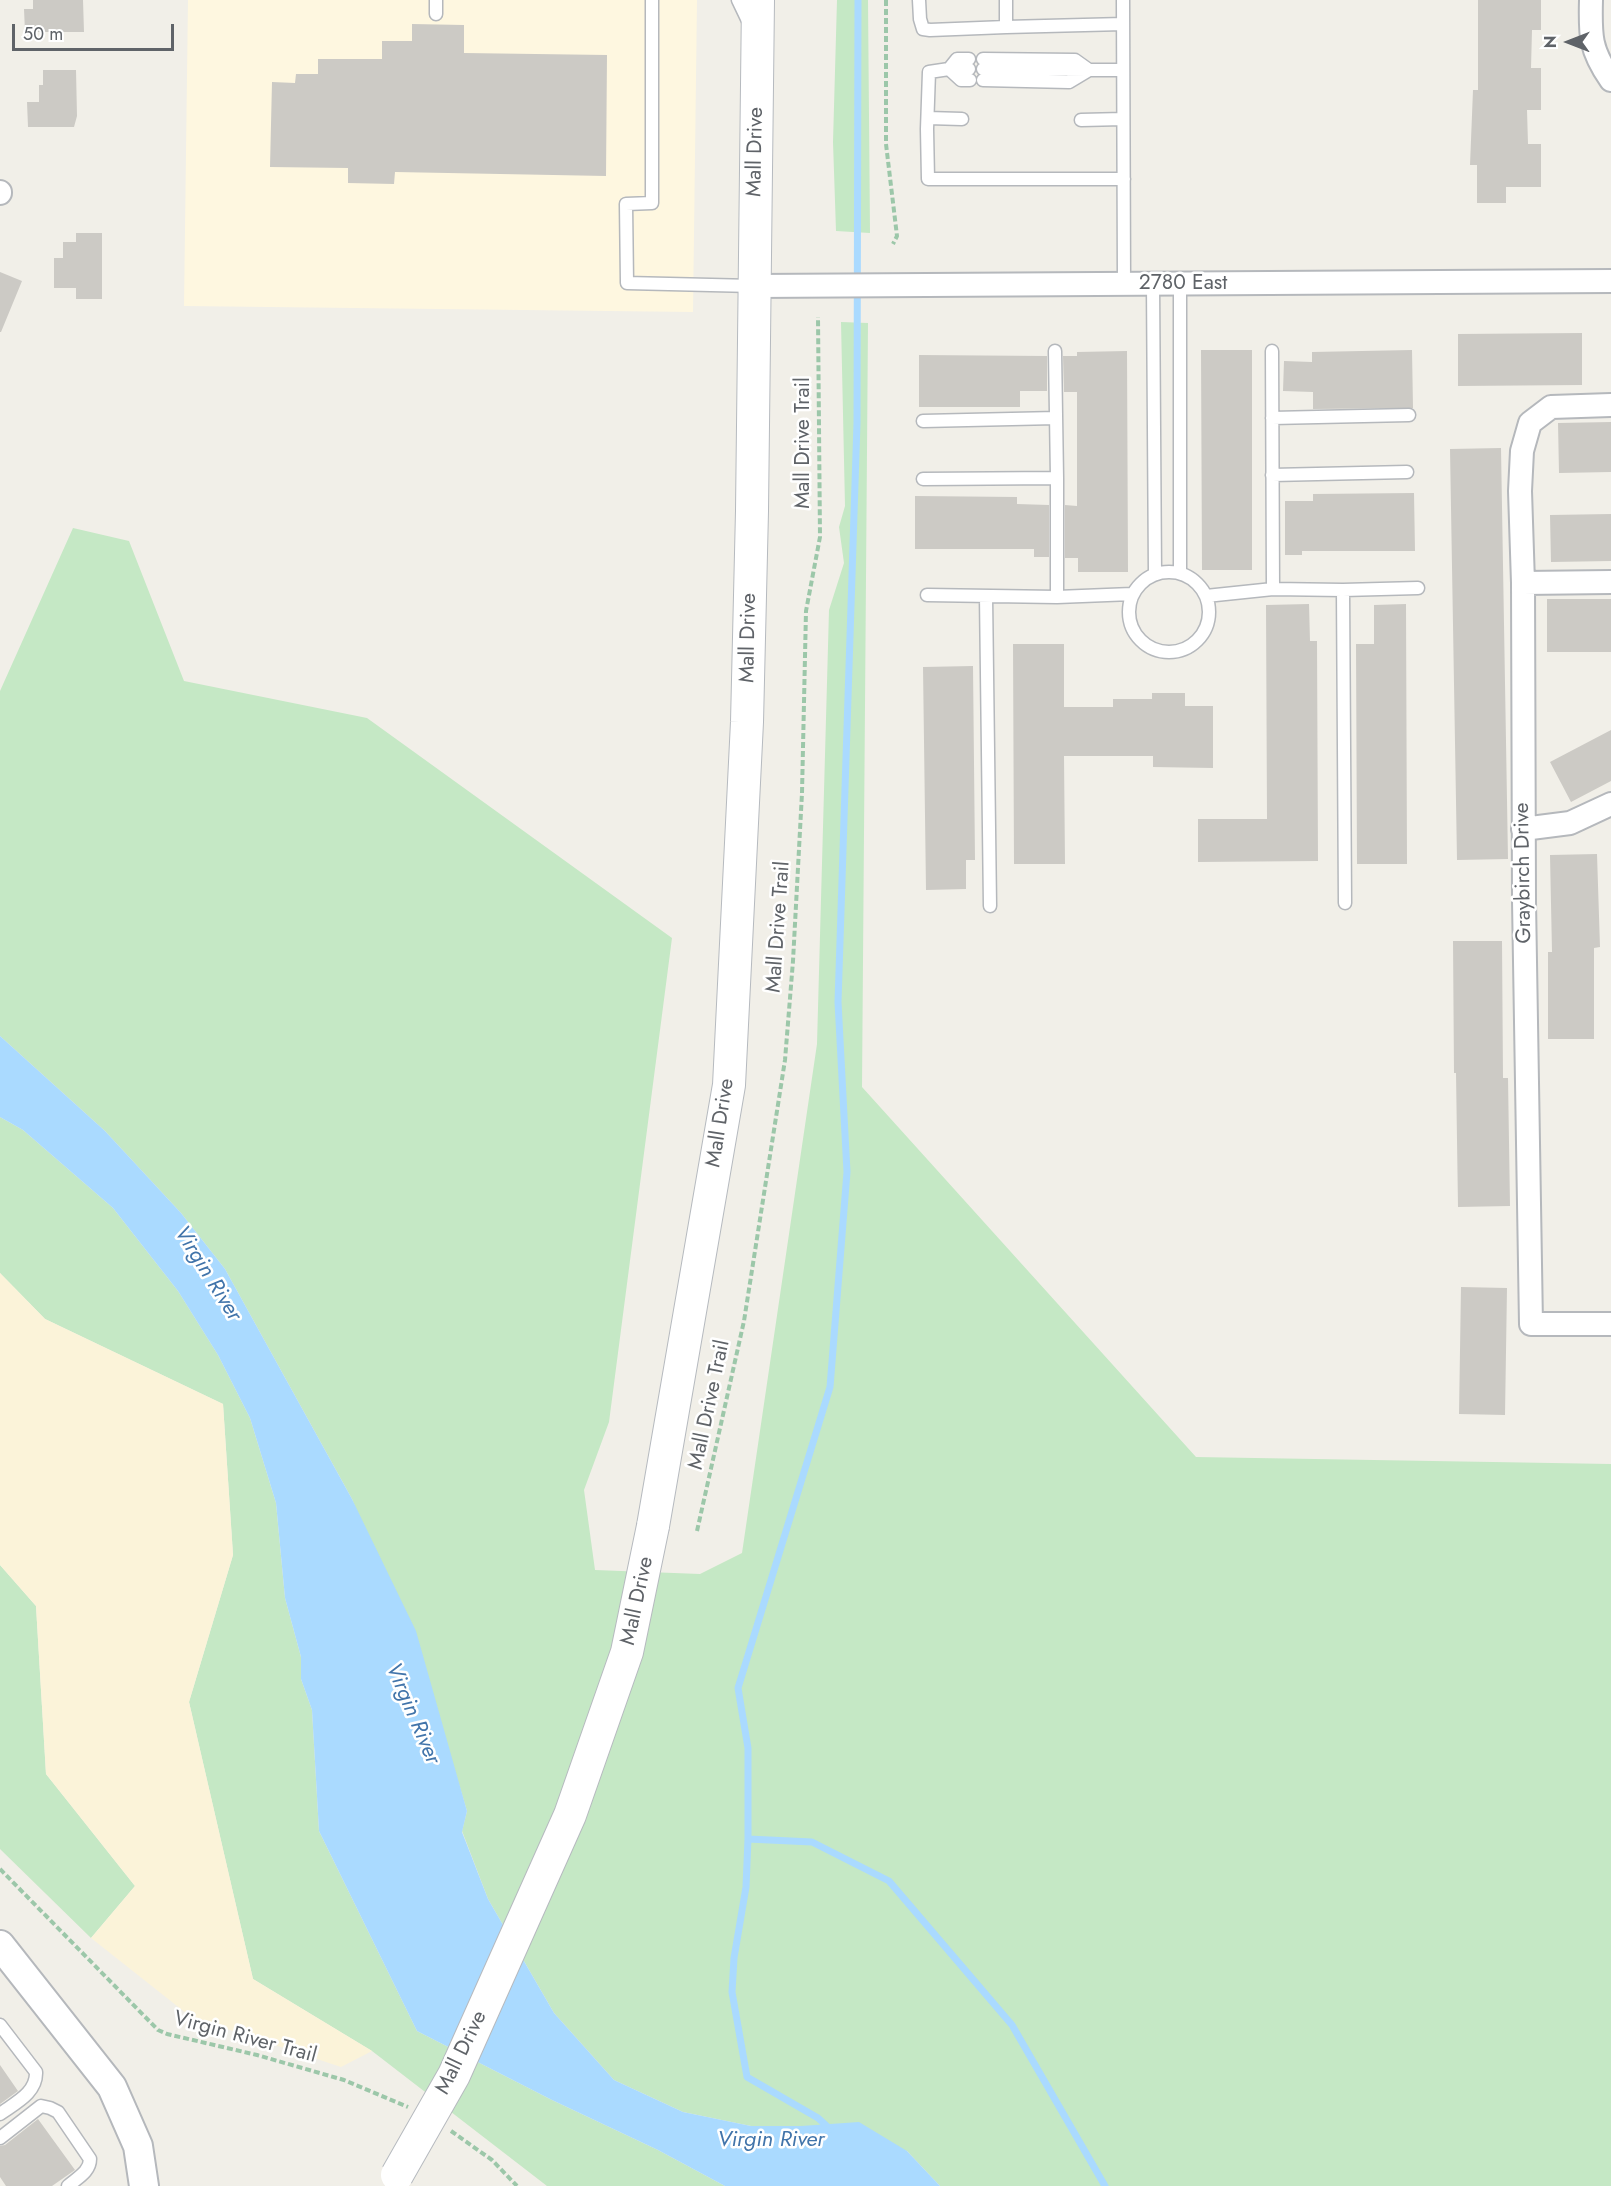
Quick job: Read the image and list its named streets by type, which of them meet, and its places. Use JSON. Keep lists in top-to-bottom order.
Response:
{
  "streets": {
    "main road": ["Mall Drive"],
    "street": ["2780 East", "Graybirch Drive"],
    "path": ["Mall Drive Trail", "Virgin River Trail"]
  },
  "crossings": [
    ["Mall Drive", "2780 East"]
  ],
  "water": ["Virgin River"],
  "scale_bar": "50 m",
  "north": "left"
}
